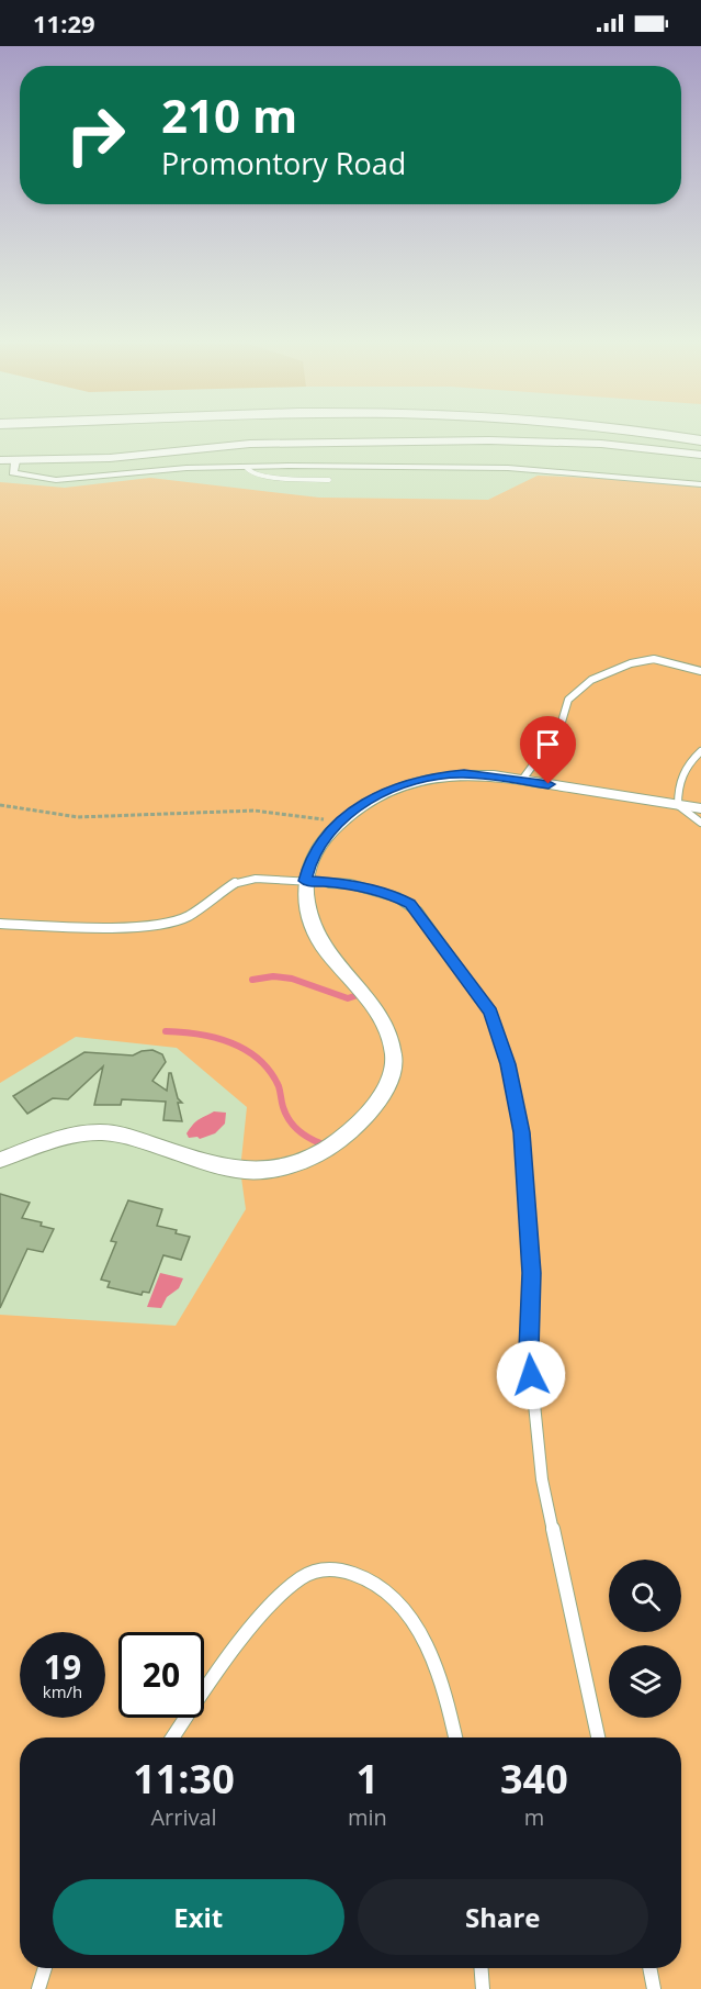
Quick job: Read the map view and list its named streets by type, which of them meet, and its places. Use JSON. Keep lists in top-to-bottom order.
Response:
{
  "page": {
    "status": "11:29",
    "turn": ["210 m", "Promontory Road"],
    "speed": "19 km/h",
    "limit": "20",
    "eta": [
      "11:30",
      "Arrival",
      "1",
      "min",
      "340",
      "m"
    ],
    "buttons": ["Exit", "Share"]
  }
}
